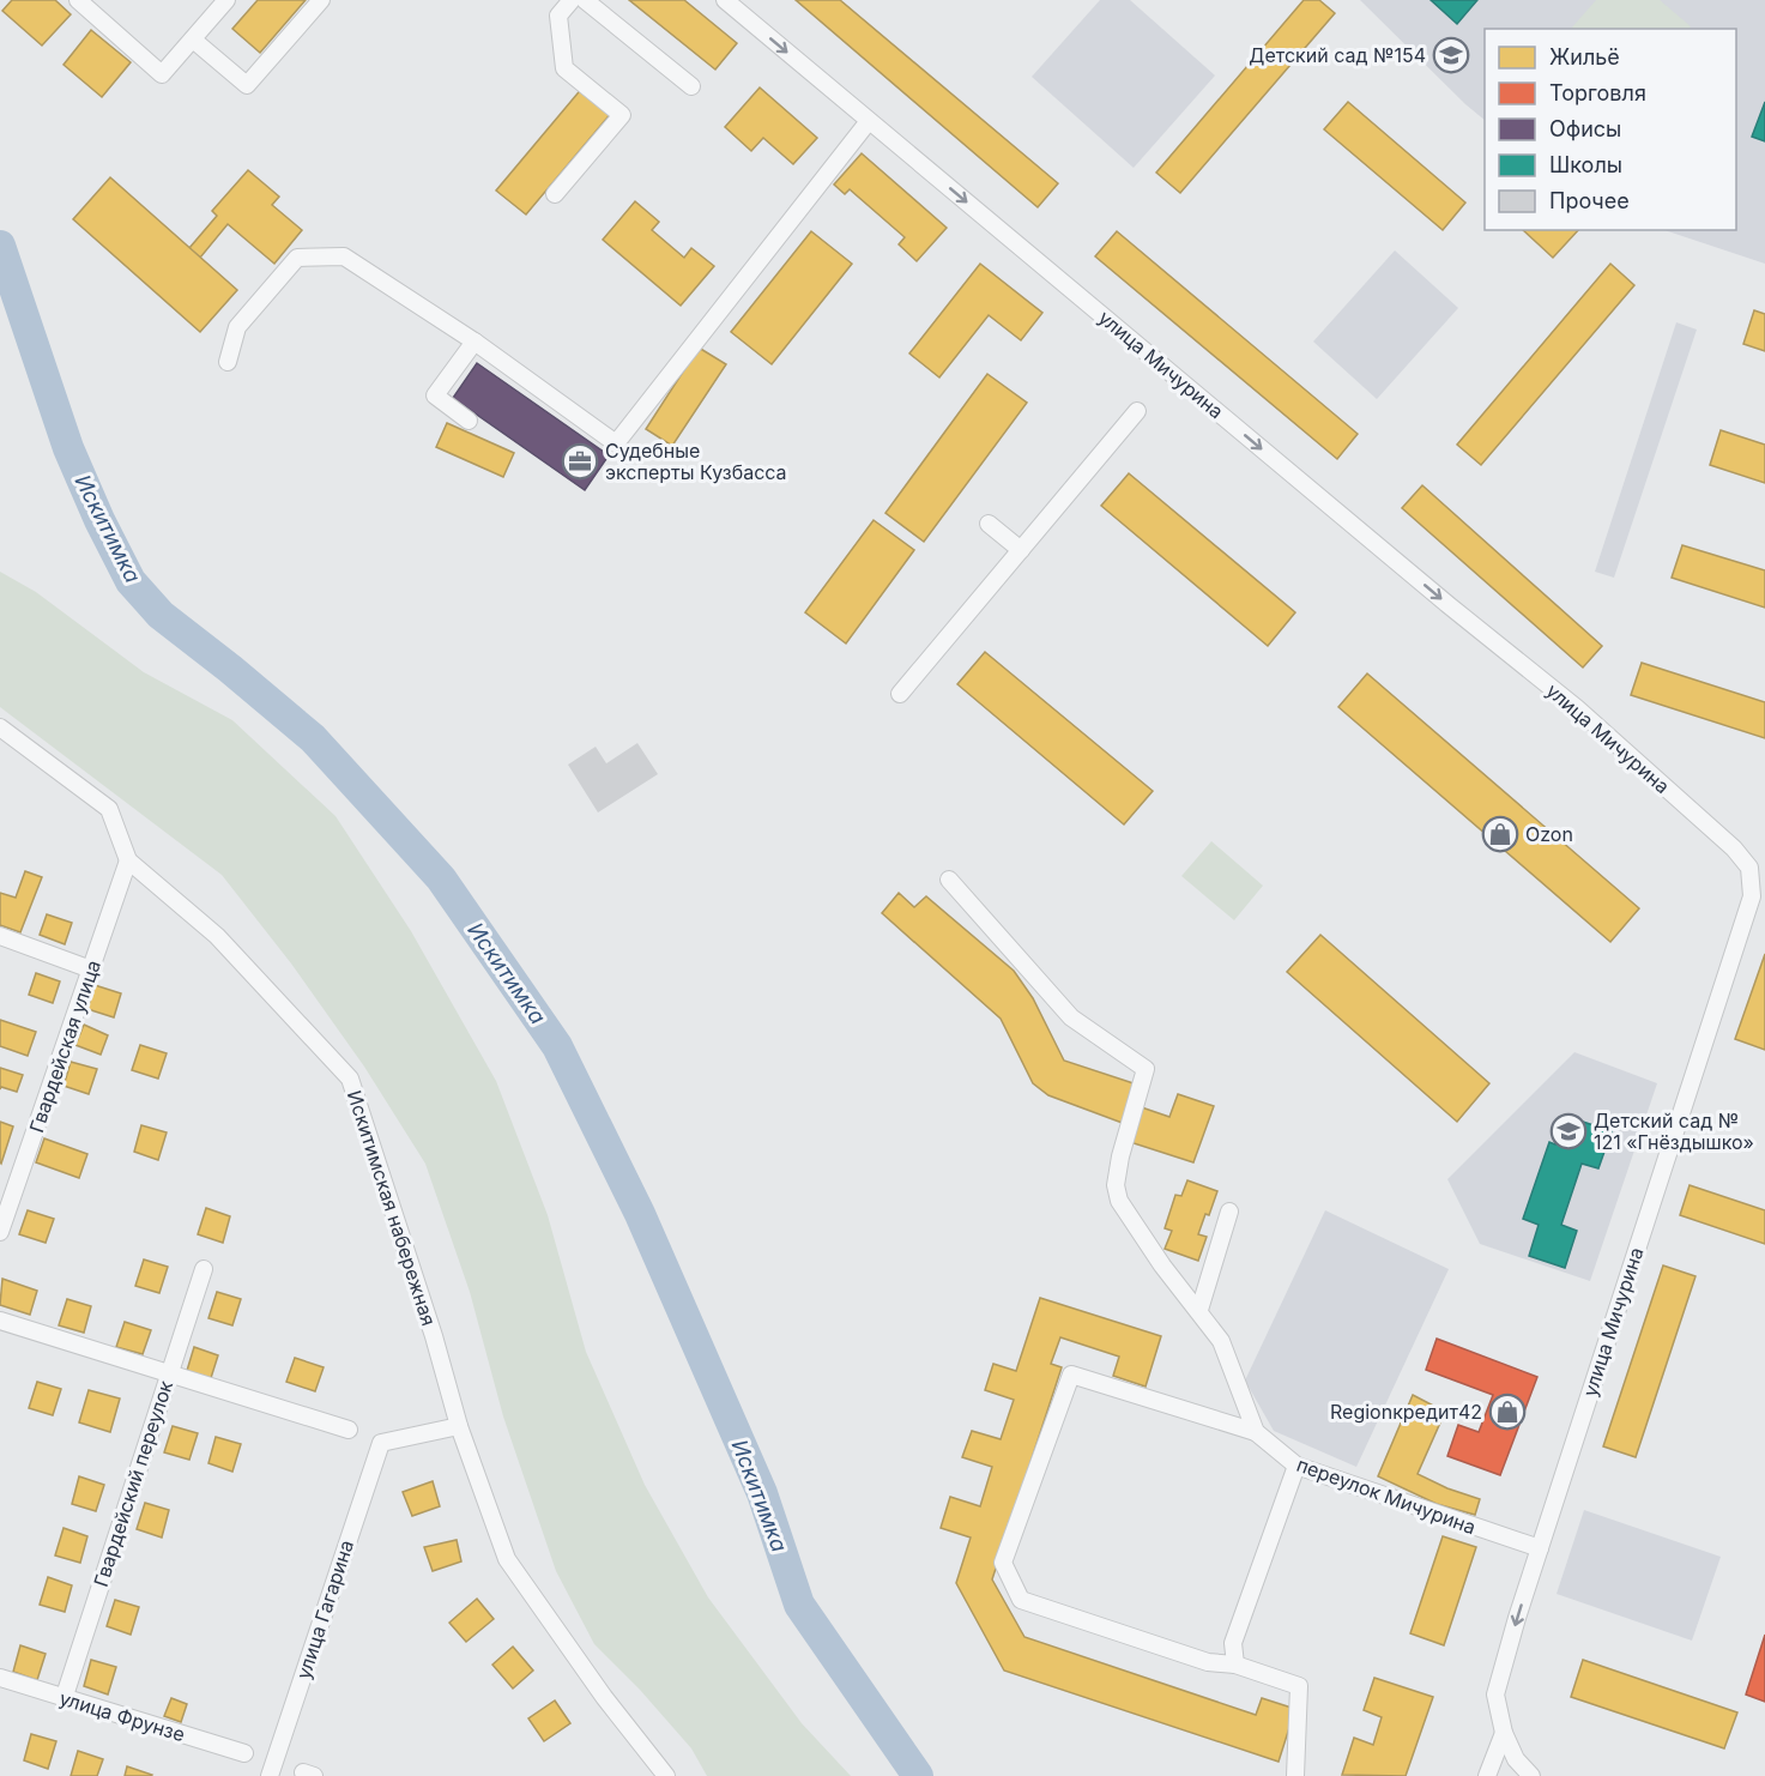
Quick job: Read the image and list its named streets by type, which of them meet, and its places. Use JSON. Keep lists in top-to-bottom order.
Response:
{
  "streets": {
    "street": [
      "улица Мичурина",
      "Гвардейская улица",
      "Искитимская набережная",
      "Гвардейский переулок",
      "переулок Мичурина",
      "улица Гагарина",
      "улица Фрунзе"
    ]
  },
  "crossings": [
    ["улица Мичурина", "переулок Мичурина"],
    ["Гвардейская улица", "Искитимская набережная"],
    ["Искитимская набережная", "улица Гагарина"],
    ["Гвардейский переулок", "улица Фрунзе"]
  ],
  "one_way": ["улица Мичурина"],
  "water": ["Искитимка"],
  "places": {
    "school or university": ["Детский сад №154", "Детский сад № 121 «Гнёздышко»"],
    "office": ["Судебные эксперты Кузбасса"],
    "shop": ["Ozon", "Regionкредит42"]
  },
  "legend": [
    "Жильё",
    "Торговля",
    "Офисы",
    "Школы",
    "Прочее"
  ]
}
